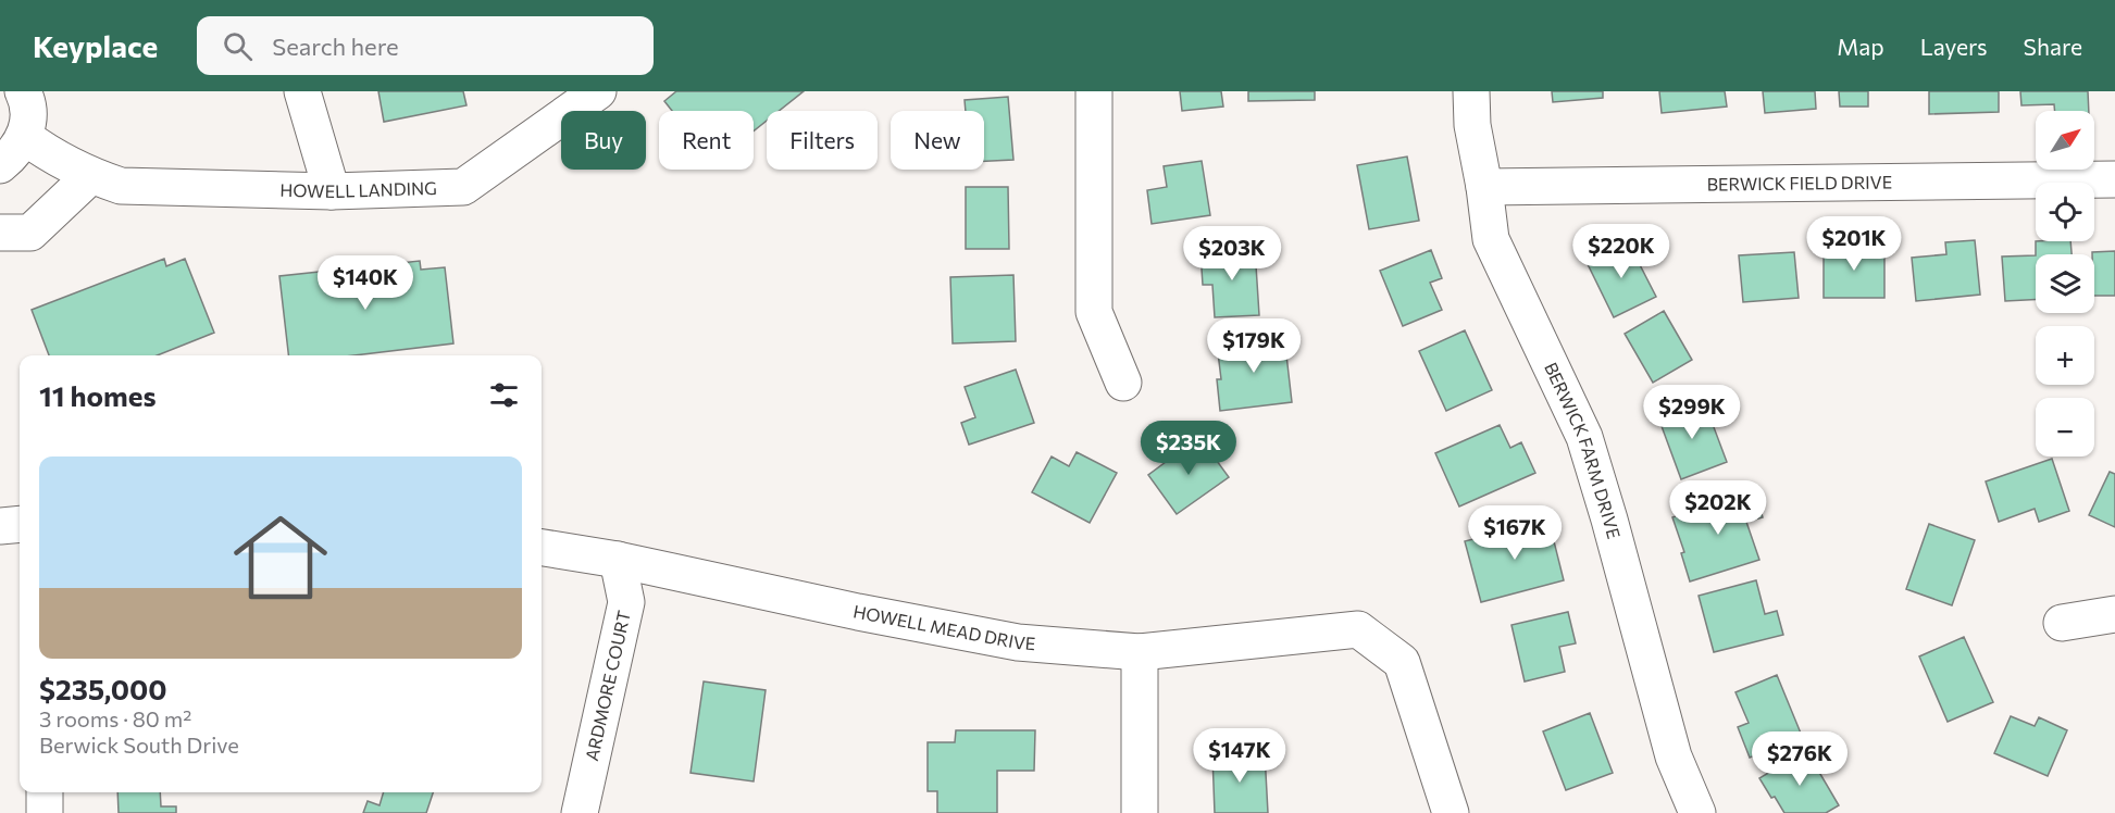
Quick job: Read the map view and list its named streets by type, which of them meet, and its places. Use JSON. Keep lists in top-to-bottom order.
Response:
{
  "streets": {
    "street": [
      "BERWICK FIELD DRIVE",
      "HOWELL LANDING",
      "BERWICK FARM DRIVE",
      "HOWELL MEAD DRIVE",
      "ARDMORE COURT"
    ]
  },
  "crossings": [
    ["BERWICK FIELD DRIVE", "BERWICK FARM DRIVE"],
    ["HOWELL MEAD DRIVE", "ARDMORE COURT"]
  ],
  "north": "top right",
  "page": {
    "header": "Keyplace",
    "search": "Search here",
    "nav": ["Map", "Layers", "Share"],
    "map_buttons": ["+", "−"],
    "chip": [
      "Buy",
      "Rent",
      "Filters",
      "New"
    ],
    "price": [
      "$201K",
      "$220K",
      "$203K",
      "$140K",
      "$179K",
      "$299K",
      "$235K",
      "$202K",
      "$167K",
      "$147K",
      "$276K"
    ],
    "heading": "11 homes",
    "list": [
      {
        "name": "$235,000",
        "note": "3 rooms · 80 m² · Berwick South Drive"
      }
    ]
  }
}
